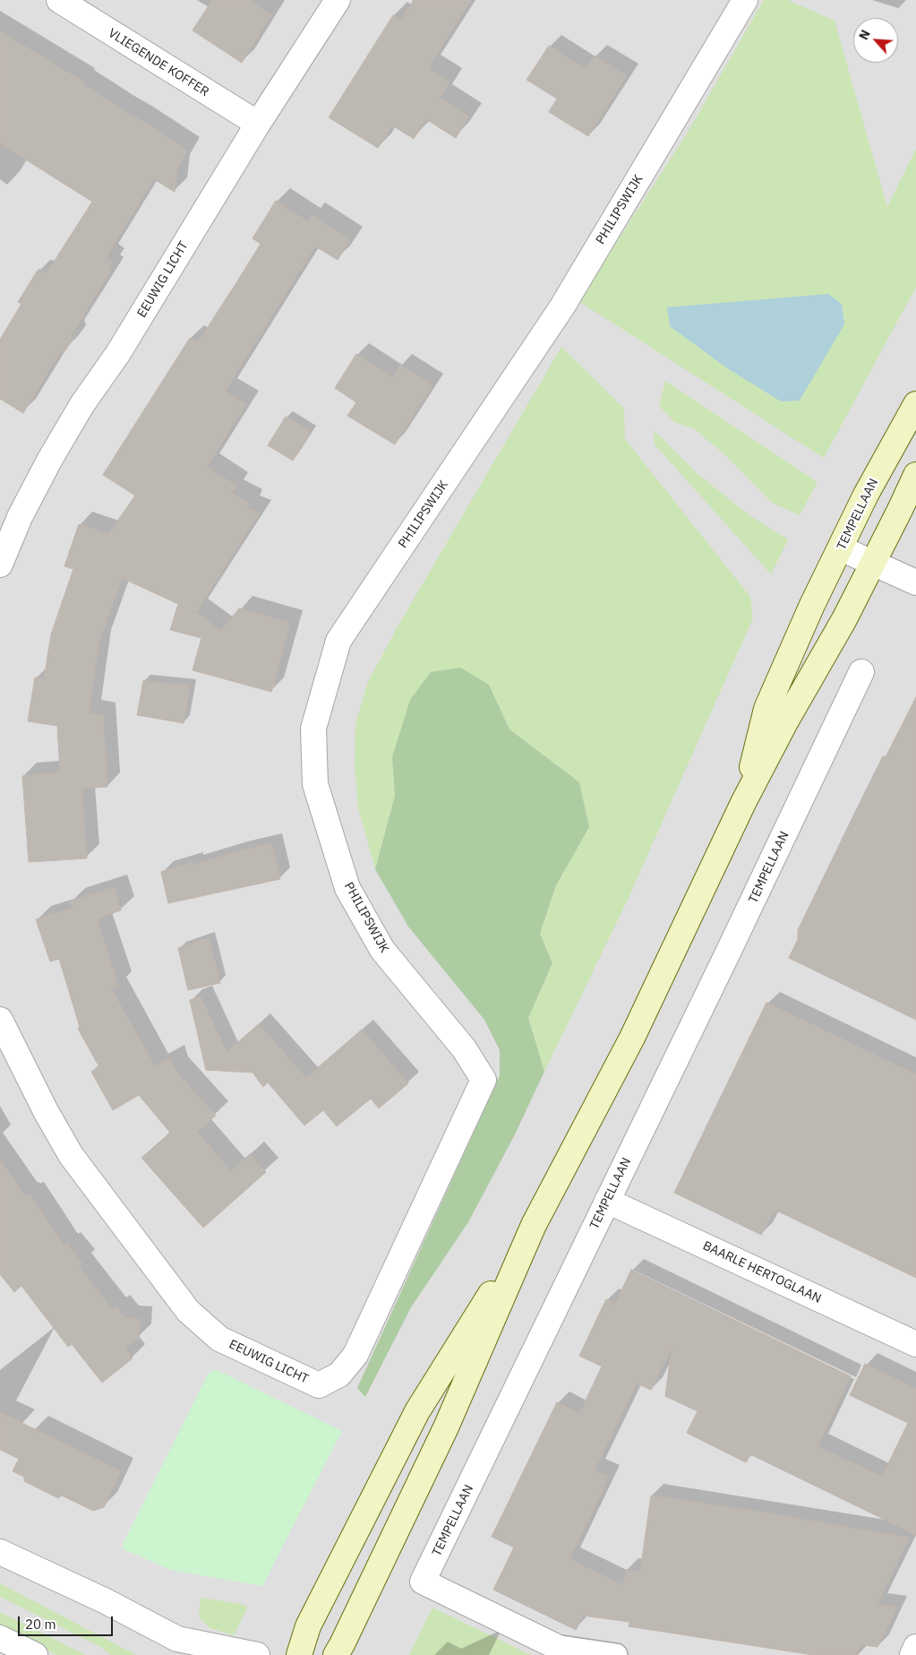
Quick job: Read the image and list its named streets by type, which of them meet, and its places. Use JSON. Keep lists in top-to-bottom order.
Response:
{
  "streets": {
    "main road": ["TEMPELLAAN"],
    "street": [
      "VLIEGENDE KOFFER",
      "PHILIPSWIJK",
      "EEUWIG LICHT",
      "BAARLE HERTOGLAAN"
    ]
  },
  "crossings": [
    ["VLIEGENDE KOFFER", "EEUWIG LICHT"],
    ["PHILIPSWIJK", "EEUWIG LICHT"],
    ["TEMPELLAAN", "BAARLE HERTOGLAAN"]
  ],
  "scale_bar": "20 m",
  "north": "top left"
}
